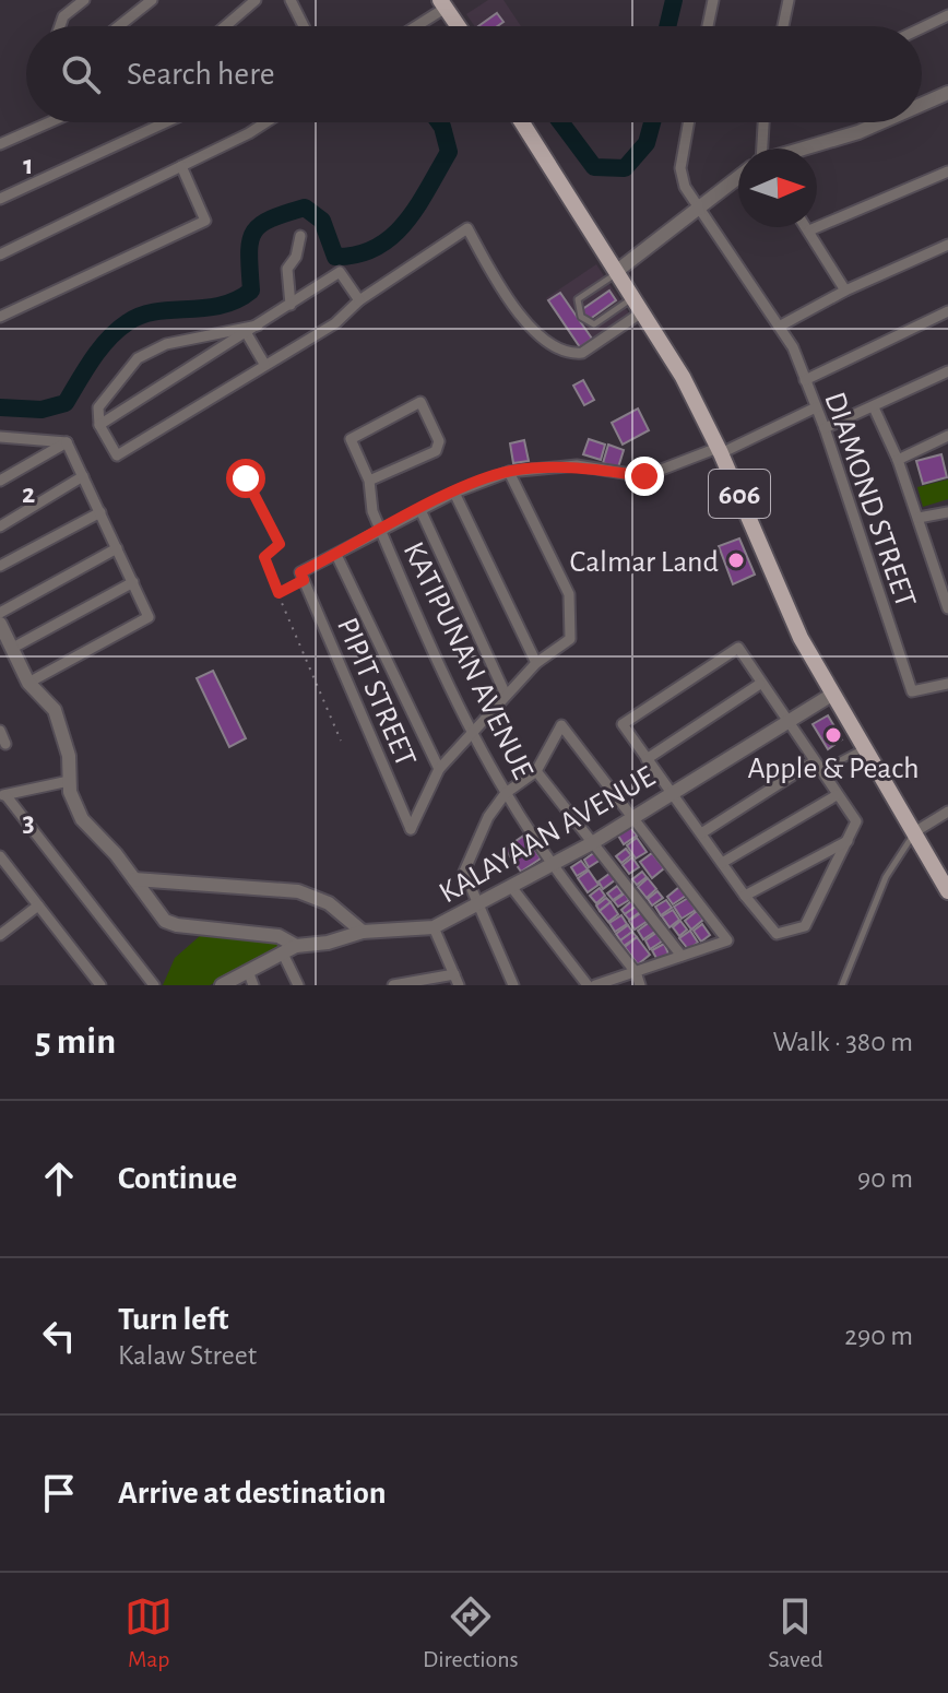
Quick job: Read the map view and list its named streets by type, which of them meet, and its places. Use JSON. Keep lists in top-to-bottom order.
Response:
{
  "streets": {
    "main road": ["606"],
    "street": [
      "DIAMOND STREET",
      "KATIPUNAN AVENUE",
      "PIPIT STREET",
      "KALAYAAN AVENUE"
    ]
  },
  "crossings": [
    ["606", "KALAYAAN AVENUE"],
    ["KATIPUNAN AVENUE", "KALAYAAN AVENUE"]
  ],
  "places": ["Calmar Land", "Apple & Peach"],
  "north": "right",
  "page": {
    "search": "Search here",
    "heading": ["5 min", "Walk · 380 m"],
    "list": [
      ["Continue", "90 m"],
      ["Turn left", "Kalaw Street", "290 m"],
      "Arrive at destination"
    ],
    "nav": ["Map", "Directions", "Saved"]
  },
  "grid": {
    "rows": ["1", "2", "3"]
  }
}
